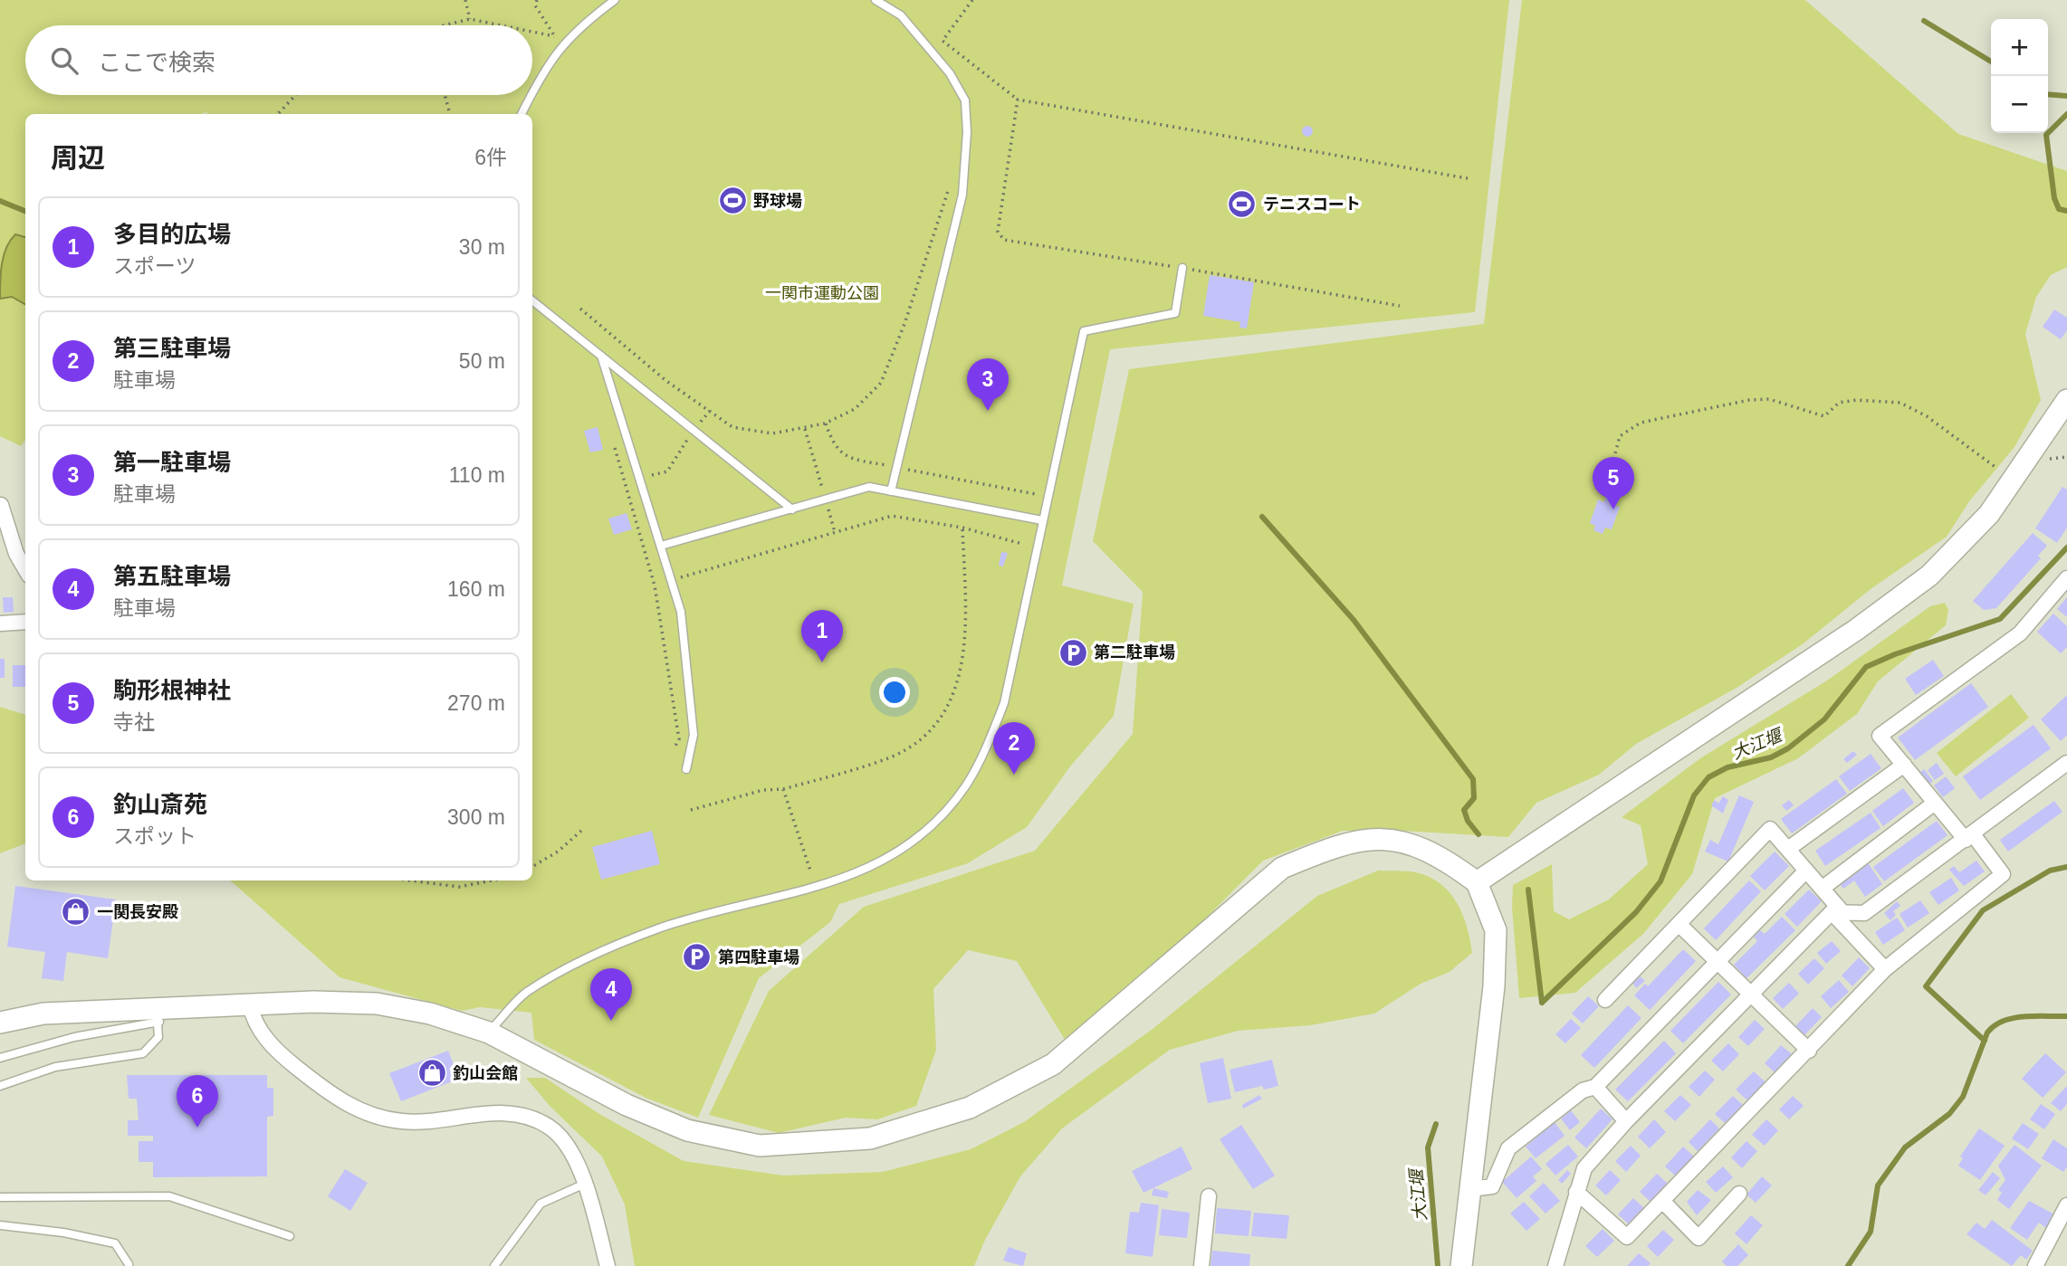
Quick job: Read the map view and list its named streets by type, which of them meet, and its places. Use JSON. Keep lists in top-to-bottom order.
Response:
{
  "water": ["大江堰"],
  "parks": ["一関市運動公園"],
  "places": {
    "sports": ["野球場", "テニスコート"],
    "parking": ["第二駐車場", "第四駐車場"],
    "shop": ["一関長安殿", "釣山会館"]
  },
  "page": {
    "map_buttons": ["+", "−"],
    "search": "ここで検索",
    "heading": ["周辺", "6件"],
    "list": [
      {
        "mark": "1",
        "name": "多目的広場",
        "note": "スポーツ",
        "value": "30 m"
      },
      {
        "mark": "2",
        "name": "第三駐車場",
        "note": "駐車場",
        "value": "50 m"
      },
      {
        "mark": "3",
        "name": "第一駐車場",
        "note": "駐車場",
        "value": "110 m"
      },
      {
        "mark": "4",
        "name": "第五駐車場",
        "note": "駐車場",
        "value": "160 m"
      },
      {
        "mark": "5",
        "name": "駒形根神社",
        "note": "寺社",
        "value": "270 m"
      },
      {
        "mark": "6",
        "name": "釣山斎苑",
        "note": "スポット",
        "value": "300 m"
      }
    ],
    "pins": [
      "3",
      "5",
      "1",
      "2",
      "4",
      "6"
    ]
  }
}
